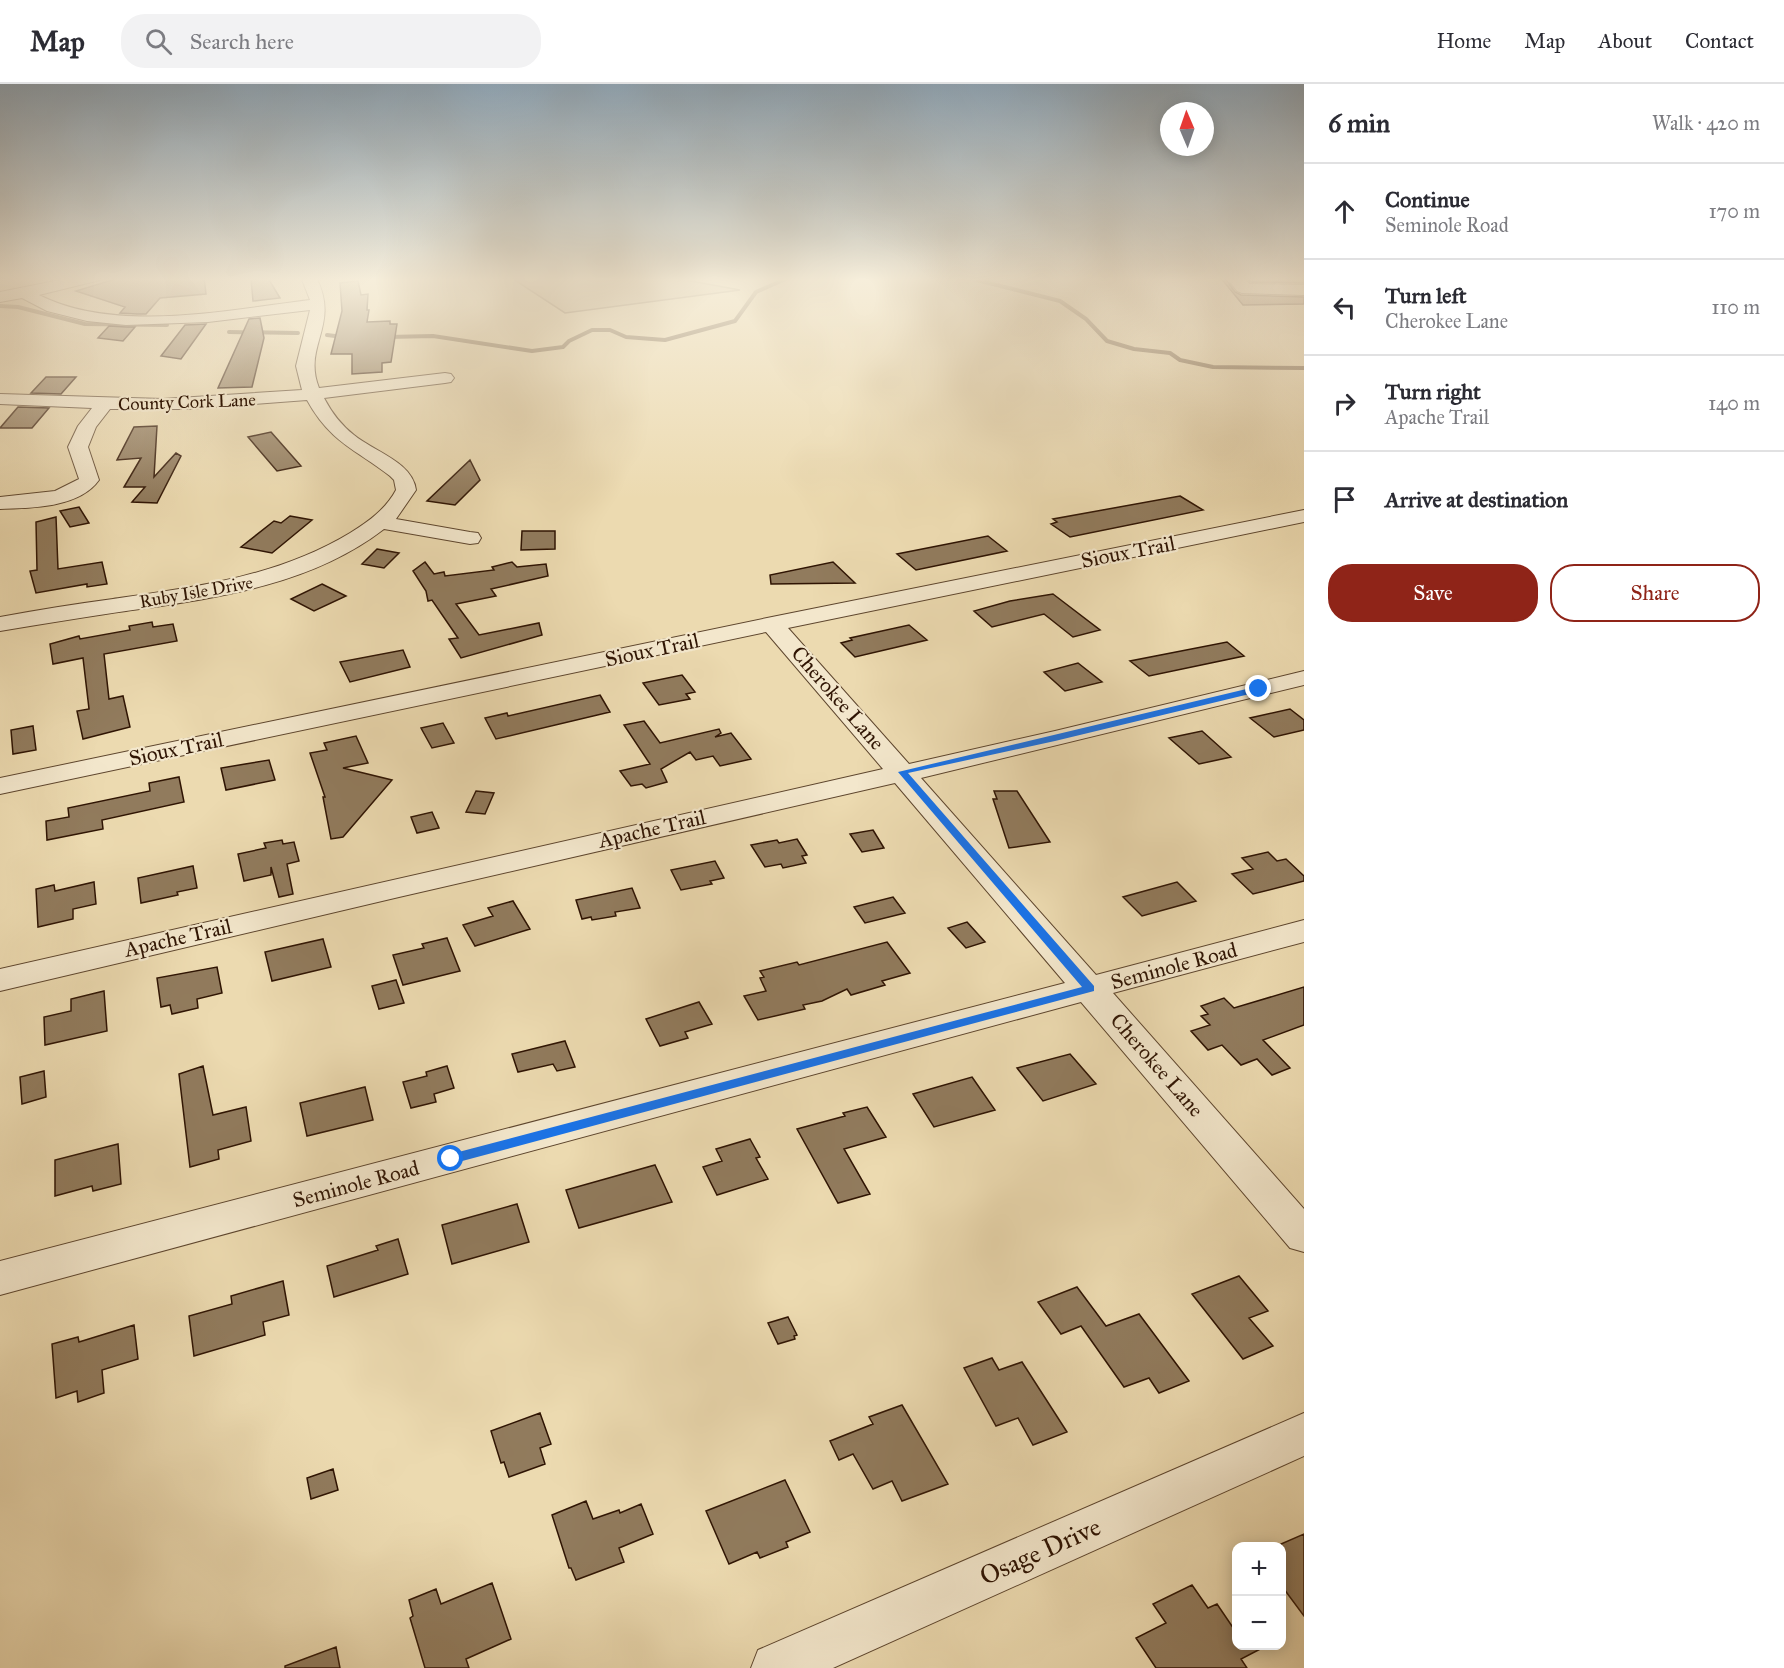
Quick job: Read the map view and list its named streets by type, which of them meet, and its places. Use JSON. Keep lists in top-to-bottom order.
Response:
{
  "streets": {
    "street": [
      "County Cork Lane",
      "Sioux Trail",
      "Ruby Isle Drive",
      "Cherokee Lane",
      "Apache Trail",
      "Seminole Road",
      "Osage Drive"
    ]
  },
  "crossings": [
    ["County Cork Lane", "Ruby Isle Drive"],
    ["Sioux Trail", "Cherokee Lane"],
    ["Cherokee Lane", "Apache Trail"],
    ["Cherokee Lane", "Seminole Road"]
  ],
  "north": "top",
  "page": {
    "header": "Map",
    "search": "Search here",
    "nav": [
      "Home",
      "Map",
      "About",
      "Contact"
    ],
    "heading": ["6 min", "Walk · 420 m"],
    "list": [
      ["Continue", "Seminole Road", "170 m"],
      ["Turn left", "Cherokee Lane", "110 m"],
      ["Turn right", "Apache Trail", "140 m"],
      "Arrive at destination"
    ],
    "buttons": ["Save", "Share"],
    "map_buttons": ["+", "−"]
  }
}
